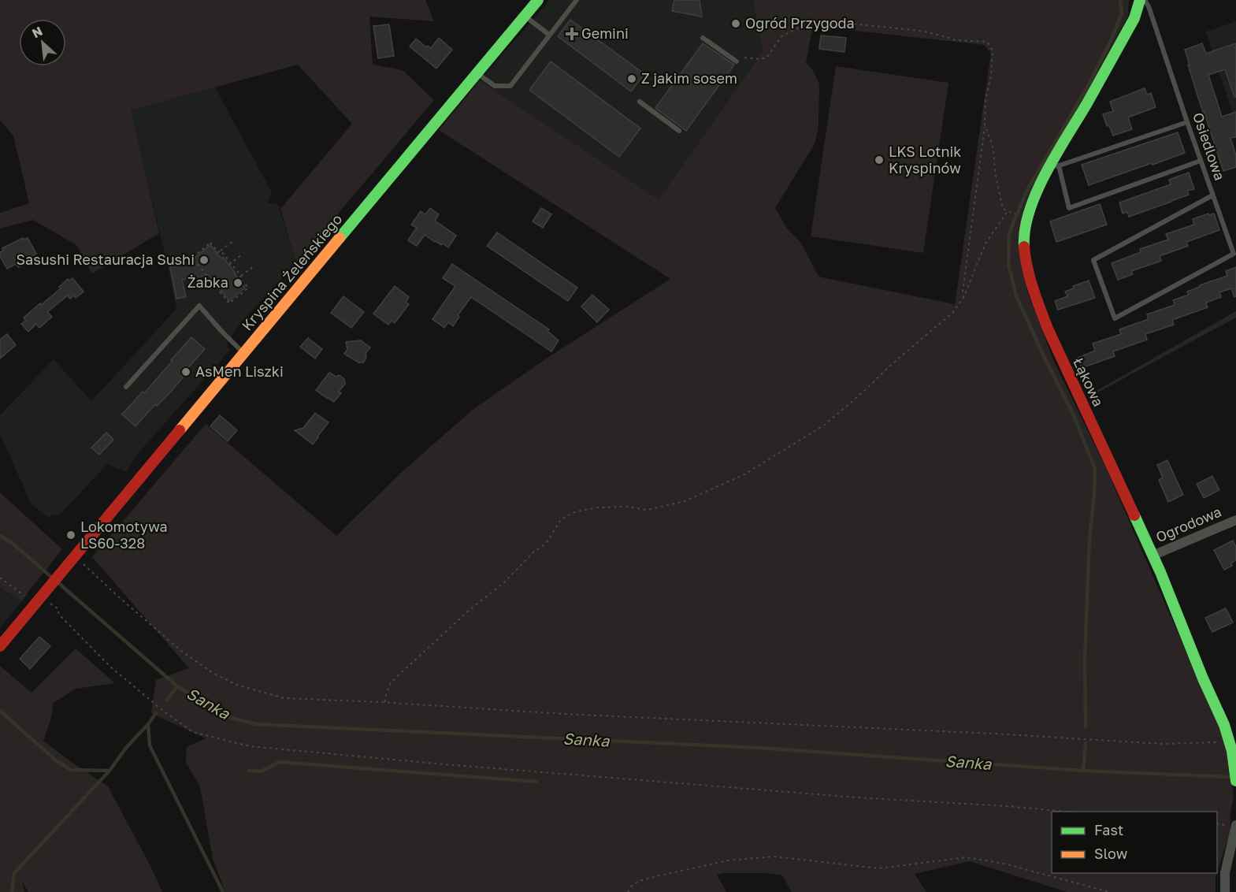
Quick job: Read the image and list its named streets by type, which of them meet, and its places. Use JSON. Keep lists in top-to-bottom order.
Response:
{
  "streets": {
    "street": ["Kryspina Żeleńskiego", "Łąkowa", "Ogrodowa"],
    "lane": ["Osiedlowa"]
  },
  "crossings": [
    ["Łąkowa", "Ogrodowa"]
  ],
  "water": ["Sanka"],
  "places": {
    "other": [
      "Ogród Przygoda",
      "Z jakim sosem",
      "LKS Lotnik Kryspinów",
      "Sasushi Restauracja Sushi",
      "Żabka",
      "AsMen Liszki",
      "Lokomotywa LS60-328"
    ],
    "health": ["Gemini"]
  },
  "legend": ["Fast", "Slow"],
  "north": "top left"
}
